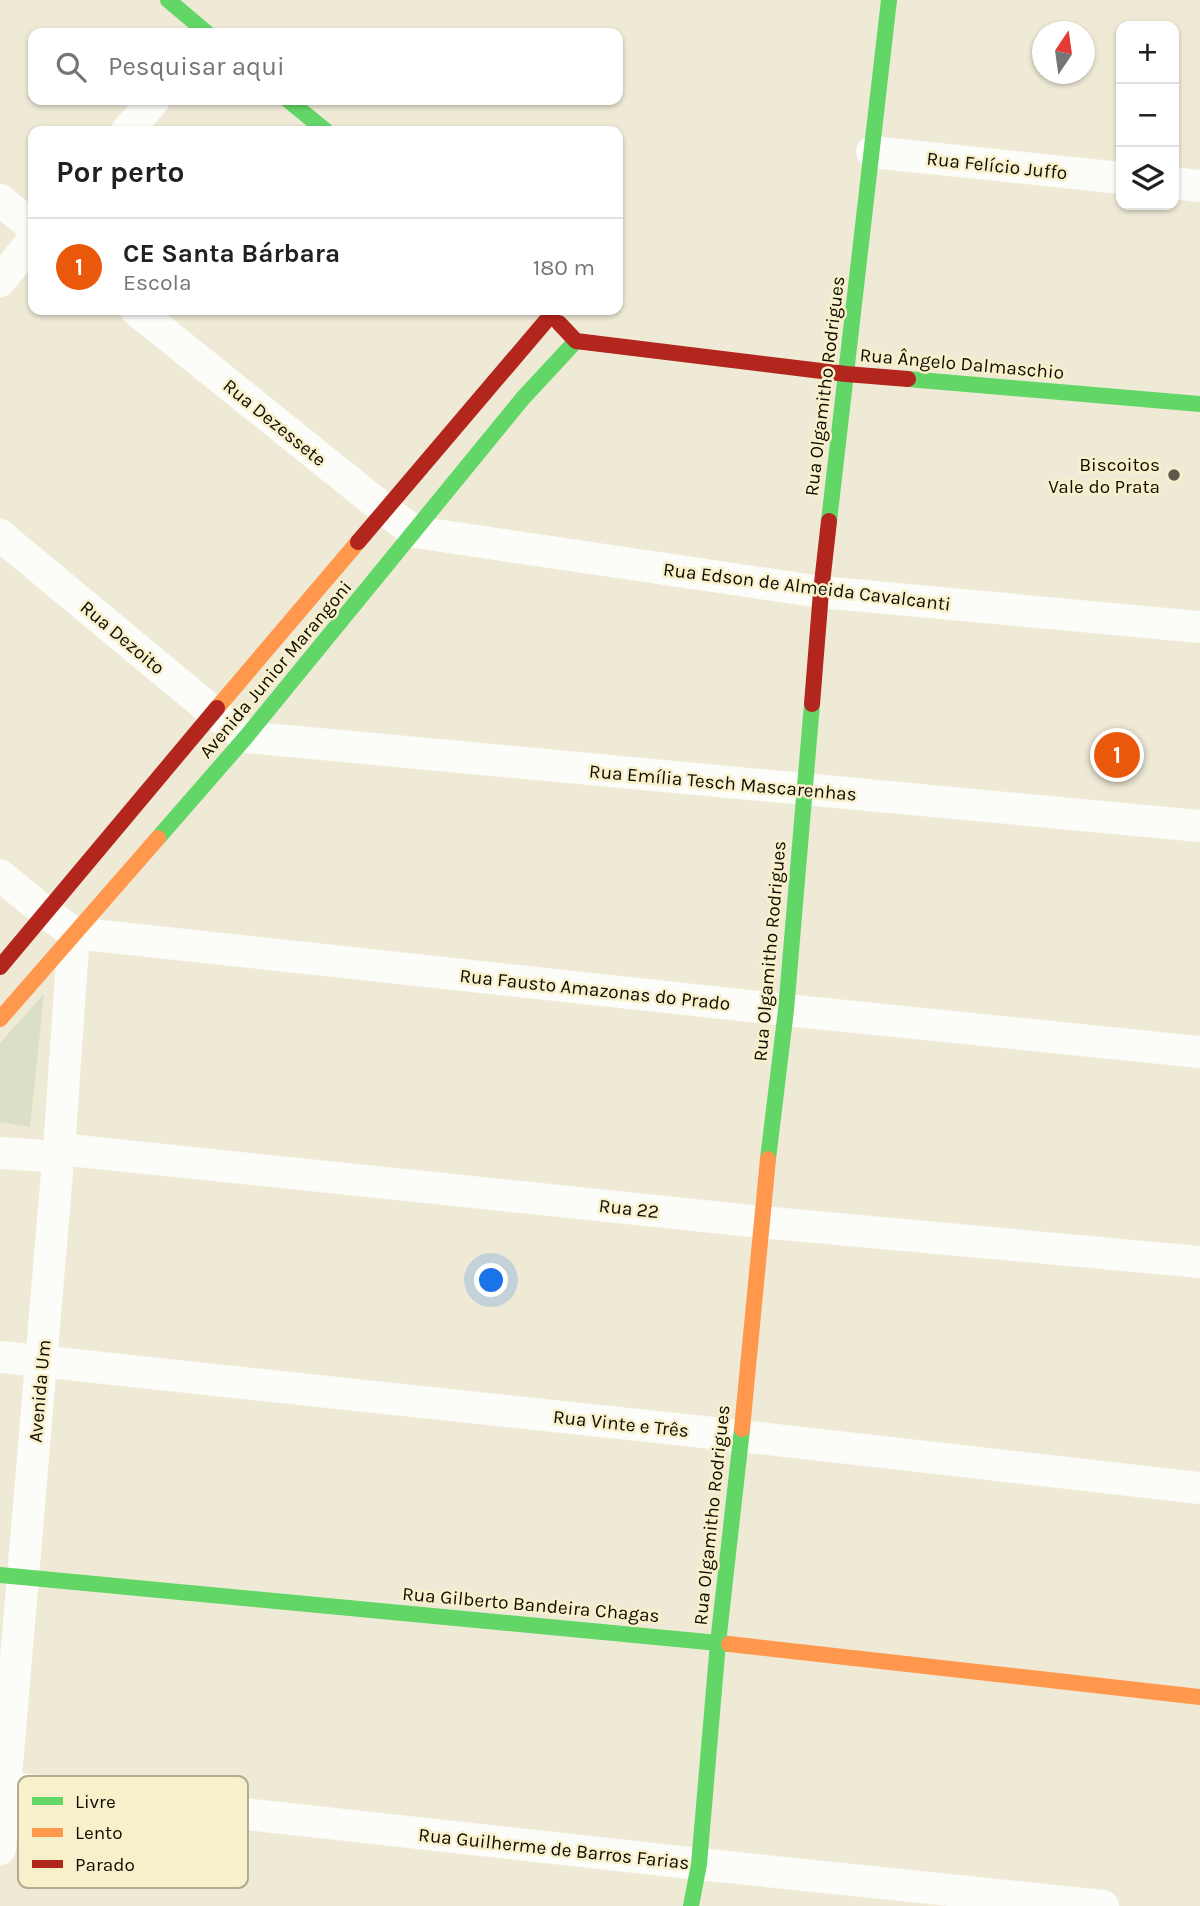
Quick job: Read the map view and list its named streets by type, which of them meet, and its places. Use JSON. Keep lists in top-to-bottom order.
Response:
{
  "streets": {
    "street": [
      "Rua Felício Juffo",
      "Rua Ângelo Dalmaschio",
      "Rua Olgamitho Rodrigues",
      "Rua Dezessete",
      "Rua Edson de Almeida Cavalcanti",
      "Rua Dezoito",
      "Avenida Junior Marangoni",
      "Rua Emília Tesch Mascarenhas",
      "Rua Fausto Amazonas do Prado",
      "Rua 22",
      "Avenida Um",
      "Rua Vinte e Três",
      "Rua Gilberto Bandeira Chagas",
      "Rua Guilherme de Barros Farias"
    ]
  },
  "crossings": [
    ["Rua Felício Juffo", "Rua Olgamitho Rodrigues"],
    ["Rua Ângelo Dalmaschio", "Rua Olgamitho Rodrigues"],
    ["Rua Ângelo Dalmaschio", "Avenida Junior Marangoni"],
    ["Rua Olgamitho Rodrigues", "Rua Edson de Almeida Cavalcanti"],
    ["Rua Olgamitho Rodrigues", "Rua Emília Tesch Mascarenhas"],
    ["Rua Olgamitho Rodrigues", "Rua Fausto Amazonas do Prado"],
    ["Rua Olgamitho Rodrigues", "Rua 22"],
    ["Rua Olgamitho Rodrigues", "Rua Vinte e Três"],
    ["Rua Olgamitho Rodrigues", "Rua Gilberto Bandeira Chagas"],
    ["Rua Olgamitho Rodrigues", "Rua Guilherme de Barros Farias"],
    ["Rua Dezessete", "Rua Edson de Almeida Cavalcanti"],
    ["Rua Dezessete", "Avenida Junior Marangoni"],
    ["Rua Edson de Almeida Cavalcanti", "Avenida Junior Marangoni"],
    ["Rua Dezoito", "Avenida Junior Marangoni"],
    ["Rua Dezoito", "Rua Emília Tesch Mascarenhas"],
    ["Avenida Junior Marangoni", "Rua Emília Tesch Mascarenhas"],
    ["Avenida Junior Marangoni", "Rua Fausto Amazonas do Prado"],
    ["Avenida Junior Marangoni", "Avenida Um"],
    ["Rua Fausto Amazonas do Prado", "Avenida Um"],
    ["Rua 22", "Avenida Um"],
    ["Avenida Um", "Rua Vinte e Três"],
    ["Avenida Um", "Rua Gilberto Bandeira Chagas"]
  ],
  "places": ["Biscoitos Vale do Prata"],
  "legend": ["Livre", "Lento", "Parado"],
  "north": "top",
  "page": {
    "map_buttons": ["+", "−"],
    "search": "Pesquisar aqui",
    "heading": "Por perto",
    "list": [
      {
        "mark": "1",
        "name": "CE Santa Bárbara",
        "note": "Escola",
        "value": "180 m"
      }
    ],
    "pins": "1"
  }
}
